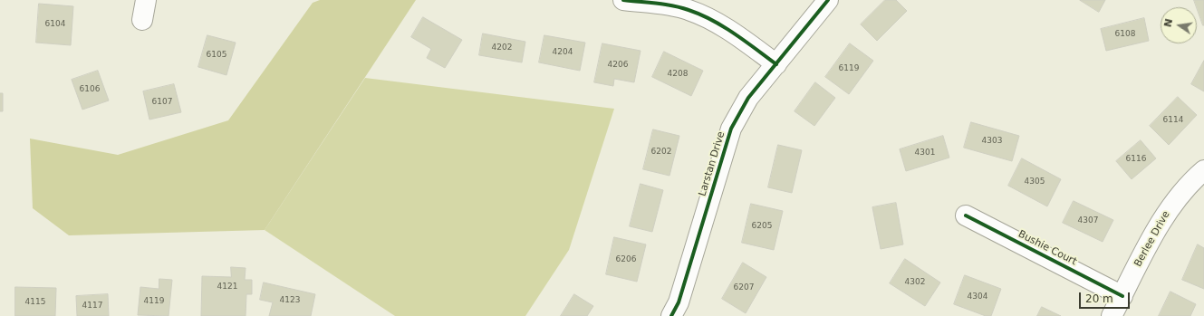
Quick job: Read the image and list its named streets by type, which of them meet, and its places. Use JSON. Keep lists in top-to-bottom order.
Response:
{
  "streets": {
    "street": ["Larstan Drive", "Berlee Drive", "Bushie Court"]
  },
  "crossings": [
    ["Berlee Drive", "Bushie Court"]
  ],
  "house_numbers": [
    "6104",
    "6108",
    "4202",
    "4204",
    "6105",
    "4206",
    "6119",
    "4208",
    "6106",
    "6107",
    "6114",
    "4303",
    "6202",
    "4301",
    "6116",
    "4305",
    "4307",
    "6205",
    "6206",
    "4302",
    "4121",
    "6207",
    "4304",
    "4123",
    "4119",
    "4115",
    "4117"
  ],
  "scale_bar": "20 m",
  "north": "left"
}
